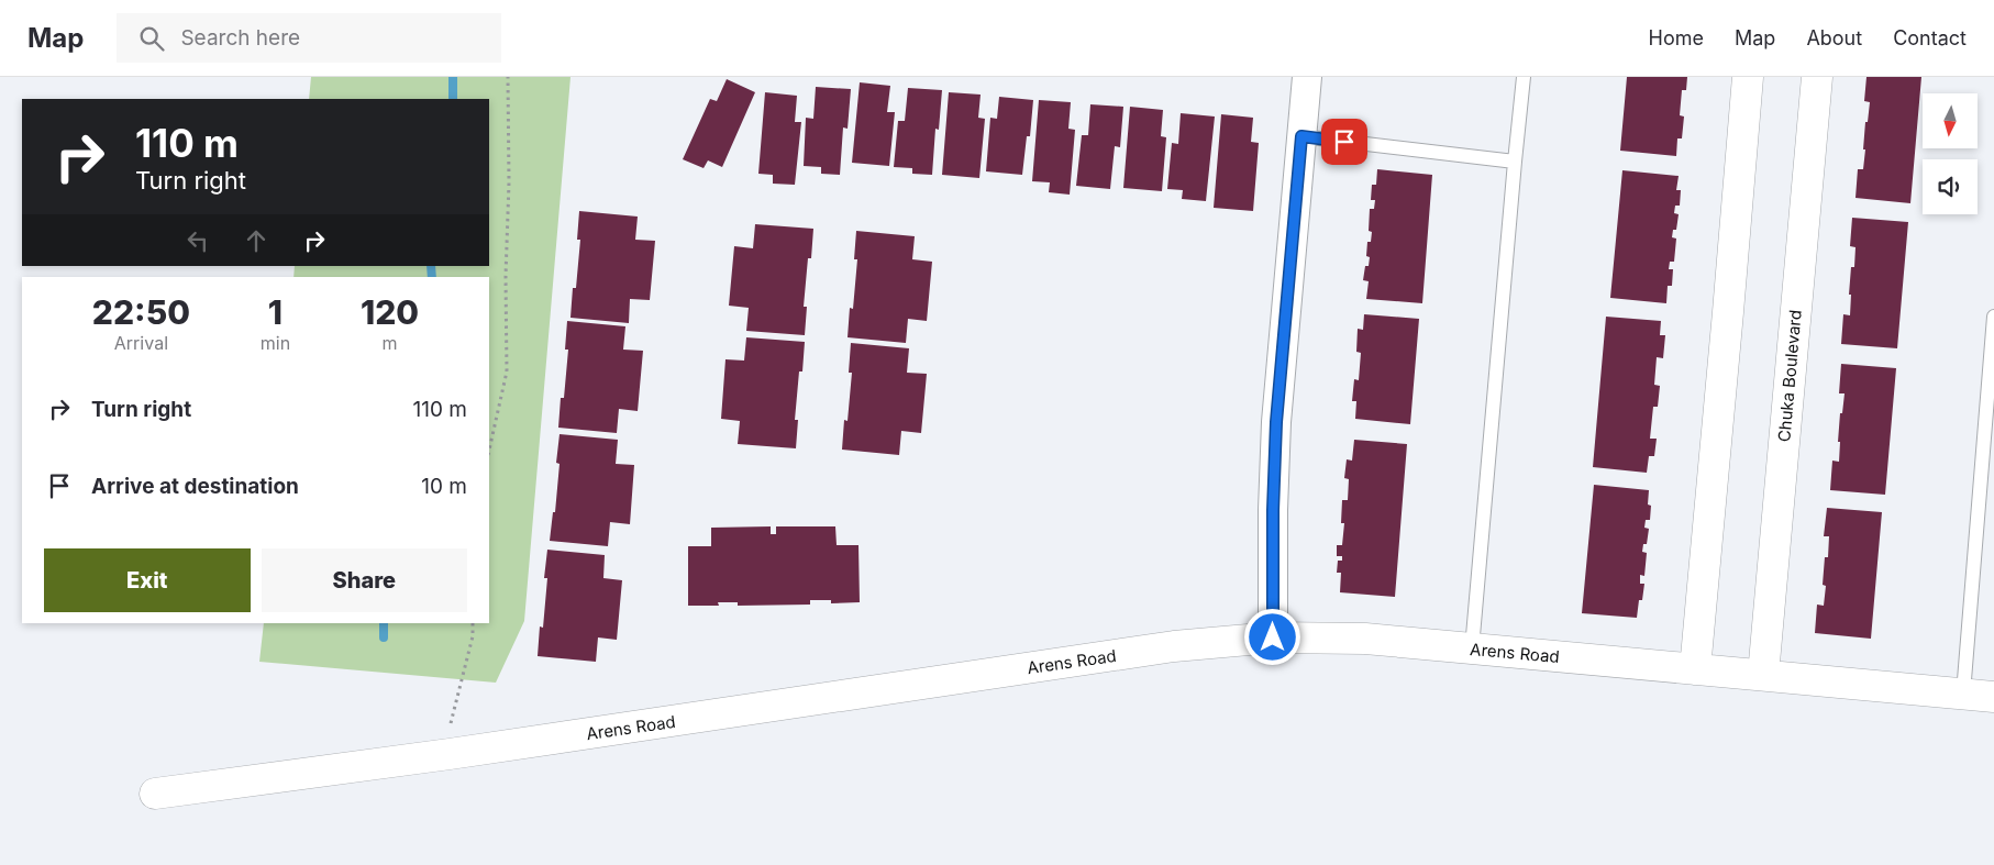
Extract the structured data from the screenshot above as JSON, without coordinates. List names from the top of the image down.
{
  "streets": {
    "street": ["Chuka Boulevard", "Arens Road"]
  },
  "crossings": [
    ["Chuka Boulevard", "Arens Road"]
  ],
  "north": "bottom",
  "page": {
    "header": "Map",
    "search": "Search here",
    "nav": [
      "Home",
      "Map",
      "About",
      "Contact"
    ],
    "turn": ["110 m", "Turn right"],
    "eta": [
      "22:50",
      "Arrival",
      "1",
      "min",
      "120",
      "m"
    ],
    "list": [
      {
        "name": "Turn right",
        "value": "110 m"
      },
      {
        "name": "Arrive at destination",
        "value": "10 m"
      }
    ],
    "buttons": ["Exit", "Share"]
  }
}
